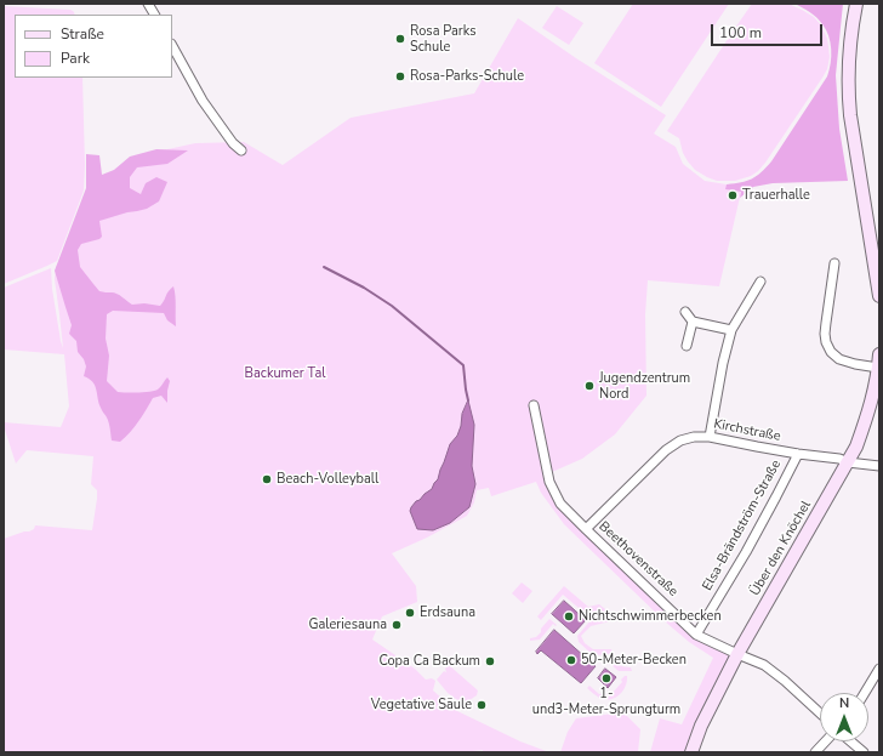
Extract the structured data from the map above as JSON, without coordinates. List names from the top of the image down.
{
  "streets": {
    "main road": ["Über den Knöchel"],
    "street": ["Kirchstraße", "Elsa-Brändström-Straße", "Beethovenstraße"]
  },
  "crossings": [
    ["Kirchstraße", "Elsa-Brändström-Straße"],
    ["Kirchstraße", "Über den Knöchel"],
    ["Kirchstraße", "Beethovenstraße"],
    ["Elsa-Brändström-Straße", "Beethovenstraße"],
    ["Über den Knöchel", "Beethovenstraße"]
  ],
  "parks": ["Backumer Tal"],
  "places": [
    "Rosa Parks Schule",
    "Rosa-Parks-Schule",
    "Trauerhalle",
    "Jugendzentrum Nord",
    "Beach-Volleyball",
    "Erdsauna",
    "Nichtschwimmerbecken",
    "Galeriesauna",
    "50-Meter-Becken",
    "Copa Ca Backum",
    "1- und3-Meter-Sprungturm",
    "Vegetative Säule"
  ],
  "legend": ["Straße", "Park"],
  "scale_bar": "100 m",
  "north": "top"
}
